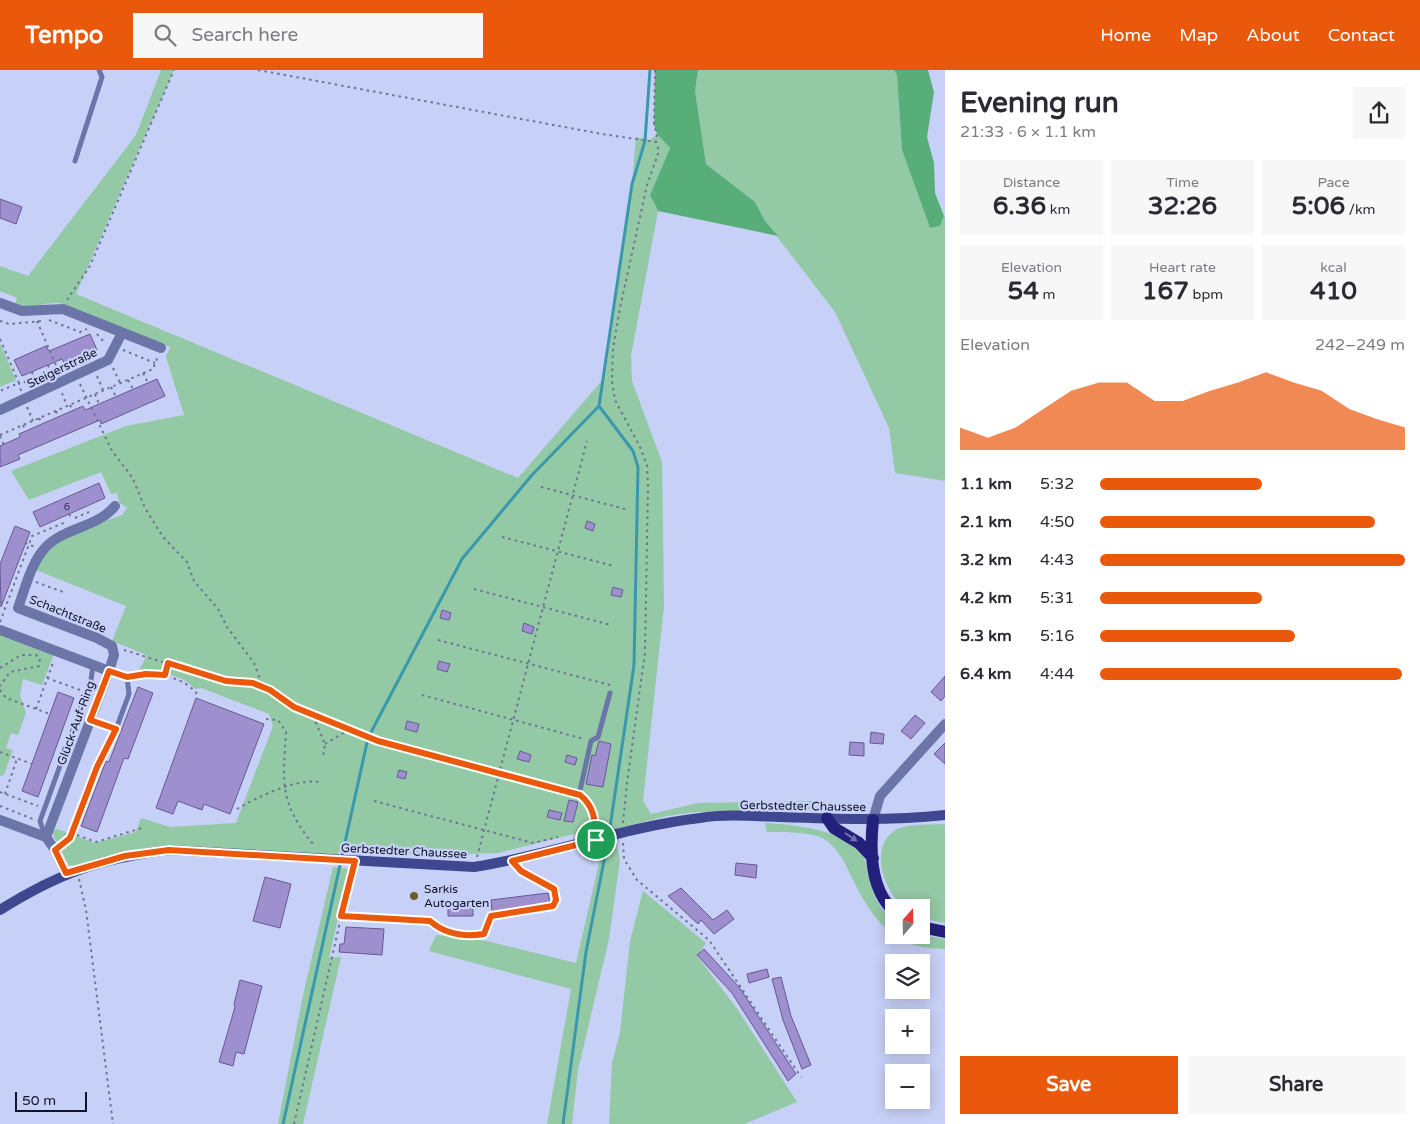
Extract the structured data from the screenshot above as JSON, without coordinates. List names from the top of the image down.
{
  "streets": {
    "main road": ["Gerbstedter Chaussee"],
    "street": ["Steigerstraße", "Schachtstraße", "Glück-Auf-Ring"]
  },
  "crossings": [
    ["Schachtstraße", "Glück-Auf-Ring"]
  ],
  "places": ["Sarkis Autogarten"],
  "house_numbers": ["6"],
  "scale_bar": "50 m",
  "north": "top",
  "page": {
    "header": "Tempo",
    "search": "Search here",
    "nav": [
      "Home",
      "Map",
      "About",
      "Contact"
    ],
    "heading": ["Evening run", "21:33 · 6 × 1.1 km"],
    "stats": [
      ["Distance", "6.36 km"],
      ["Time", "32:26"],
      ["Pace", "5:06 /km"],
      ["Elevation", "54 m"],
      ["Heart rate", "167 bpm"],
      ["kcal", "410"]
    ],
    "chart": ["Elevation", "242–249 m"],
    "list": [
      {
        "name": "1.1 km",
        "note": "5:32"
      },
      {
        "name": "2.1 km",
        "note": "4:50"
      },
      {
        "name": "3.2 km",
        "note": "4:43"
      },
      {
        "name": "4.2 km",
        "note": "5:31"
      },
      {
        "name": "5.3 km",
        "note": "5:16"
      },
      {
        "name": "6.4 km",
        "note": "4:44"
      }
    ],
    "map_buttons": ["+", "−"],
    "buttons": ["Save", "Share"],
    "scale": "50 m"
  }
}
